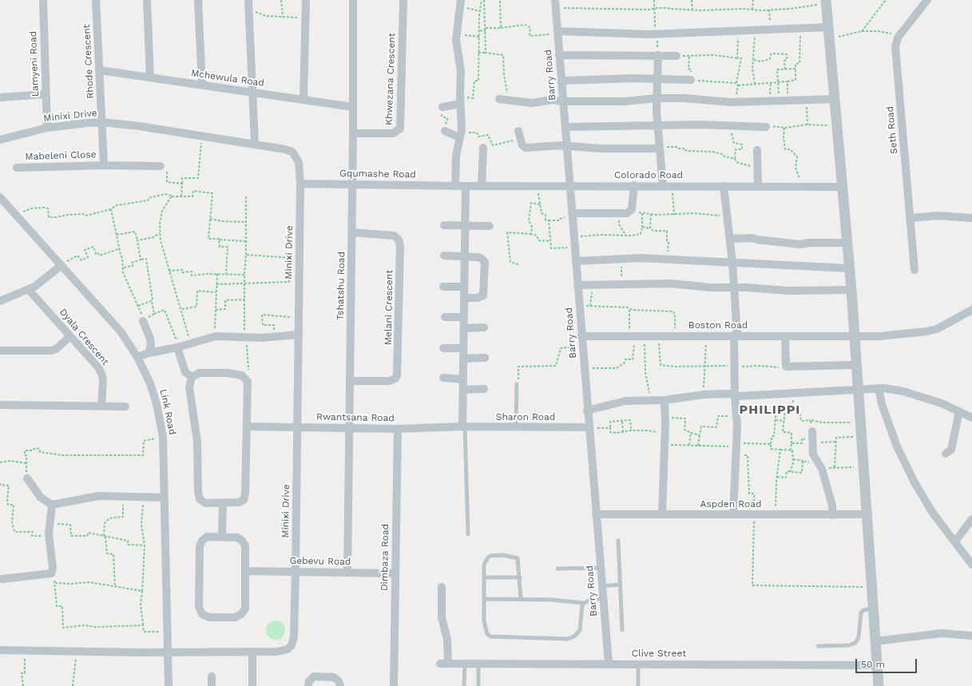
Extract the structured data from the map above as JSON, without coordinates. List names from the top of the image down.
{
  "streets": {
    "street": [
      "Rhode Crescent",
      "Lamyeni Road",
      "Barry Road",
      "Mchewula Road",
      "Khwezana Crescent",
      "Minixi Drive",
      "Seth Road",
      "Mabeleni Close",
      "Gqumashe Road",
      "Colorado Road",
      "Tshatshu Road",
      "Melani Crescent",
      "Boston Road",
      "Dyala Crescent",
      "Link Road",
      "Sharon Road",
      "Rwantsana Road",
      "Aspden Road",
      "Dimbaza Road",
      "Gebevu Road",
      "Clive Street"
    ]
  },
  "crossings": [
    ["Rhode Crescent", "Mchewula Road"],
    ["Rhode Crescent", "Minixi Drive"],
    ["Rhode Crescent", "Mabeleni Close"],
    ["Lamyeni Road", "Minixi Drive"],
    ["Barry Road", "Colorado Road"],
    ["Barry Road", "Boston Road"],
    ["Barry Road", "Sharon Road"],
    ["Barry Road", "Aspden Road"],
    ["Barry Road", "Clive Street"],
    ["Mchewula Road", "Tshatshu Road"],
    ["Khwezana Crescent", "Tshatshu Road"],
    ["Minixi Drive", "Mabeleni Close"],
    ["Minixi Drive", "Gqumashe Road"],
    ["Minixi Drive", "Rwantsana Road"],
    ["Minixi Drive", "Gebevu Road"],
    ["Gqumashe Road", "Colorado Road"],
    ["Gqumashe Road", "Tshatshu Road"],
    ["Tshatshu Road", "Melani Crescent"],
    ["Tshatshu Road", "Rwantsana Road"],
    ["Tshatshu Road", "Gebevu Road"],
    ["Sharon Road", "Rwantsana Road"],
    ["Rwantsana Road", "Dimbaza Road"],
    ["Dimbaza Road", "Gebevu Road"]
  ],
  "districts": ["PHILIPPI"],
  "scale_bar": "50 m"
}
